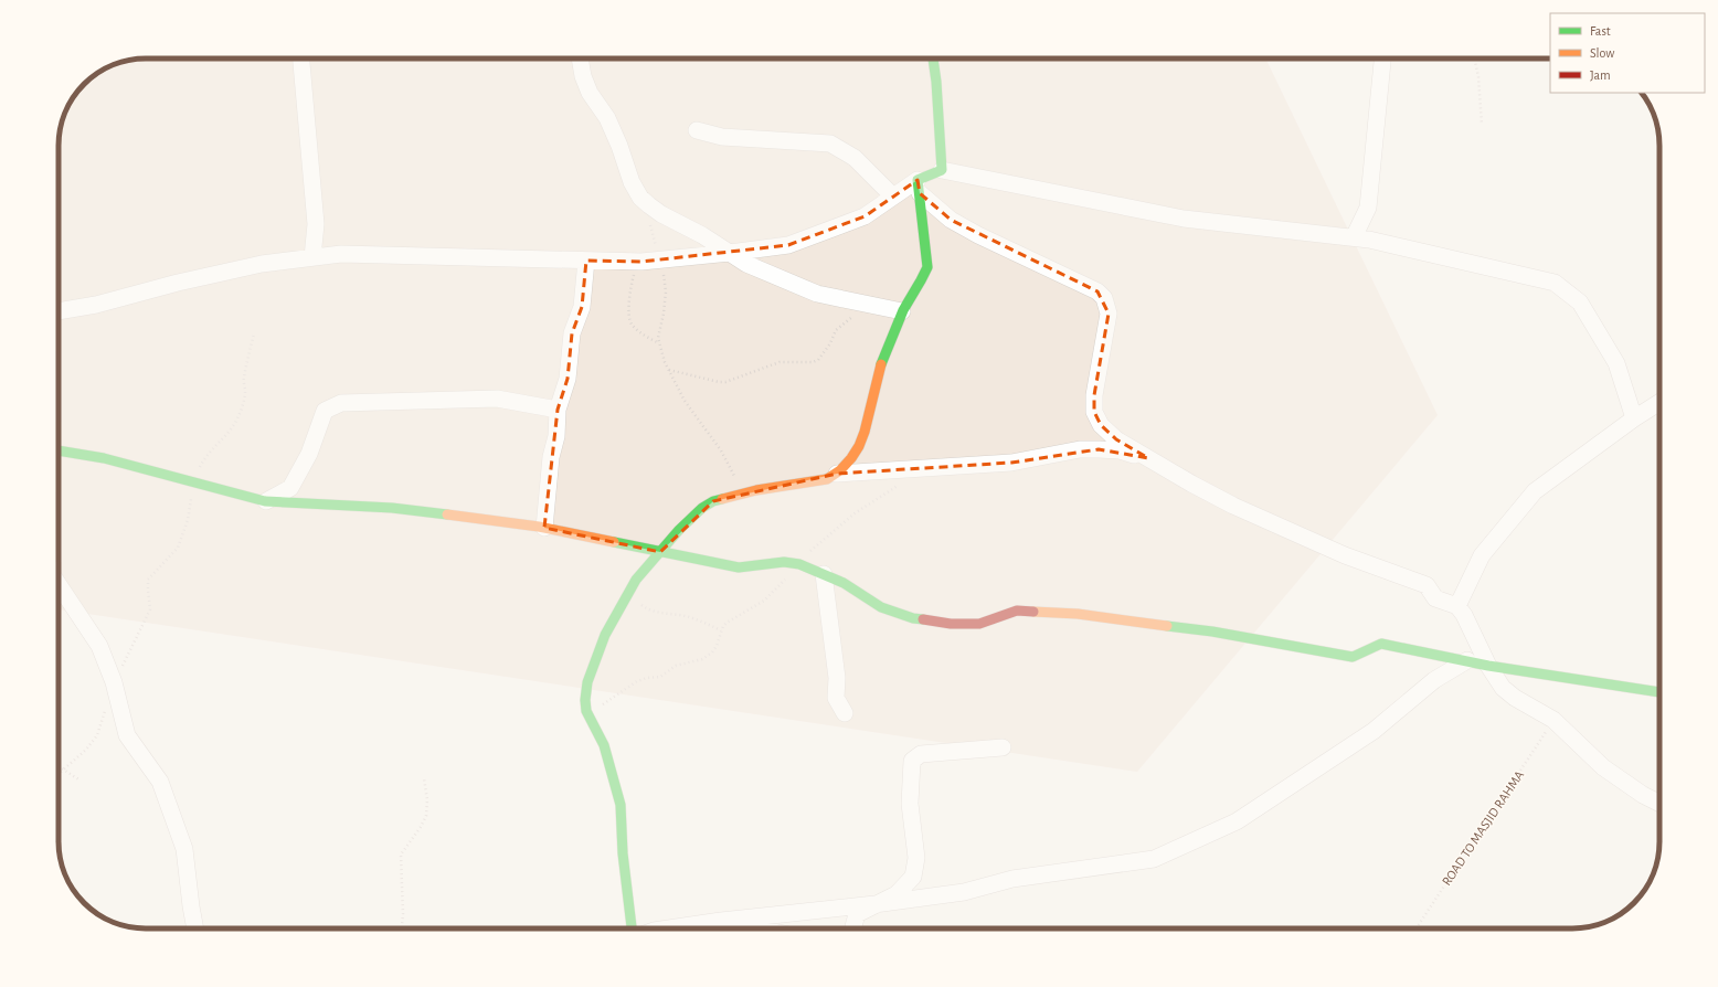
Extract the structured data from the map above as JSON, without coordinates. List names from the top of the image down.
{
  "streets": {
    "path": ["ROAD TO MASJID RAHMA"]
  },
  "legend": ["Fast", "Slow", "Jam"]
}
